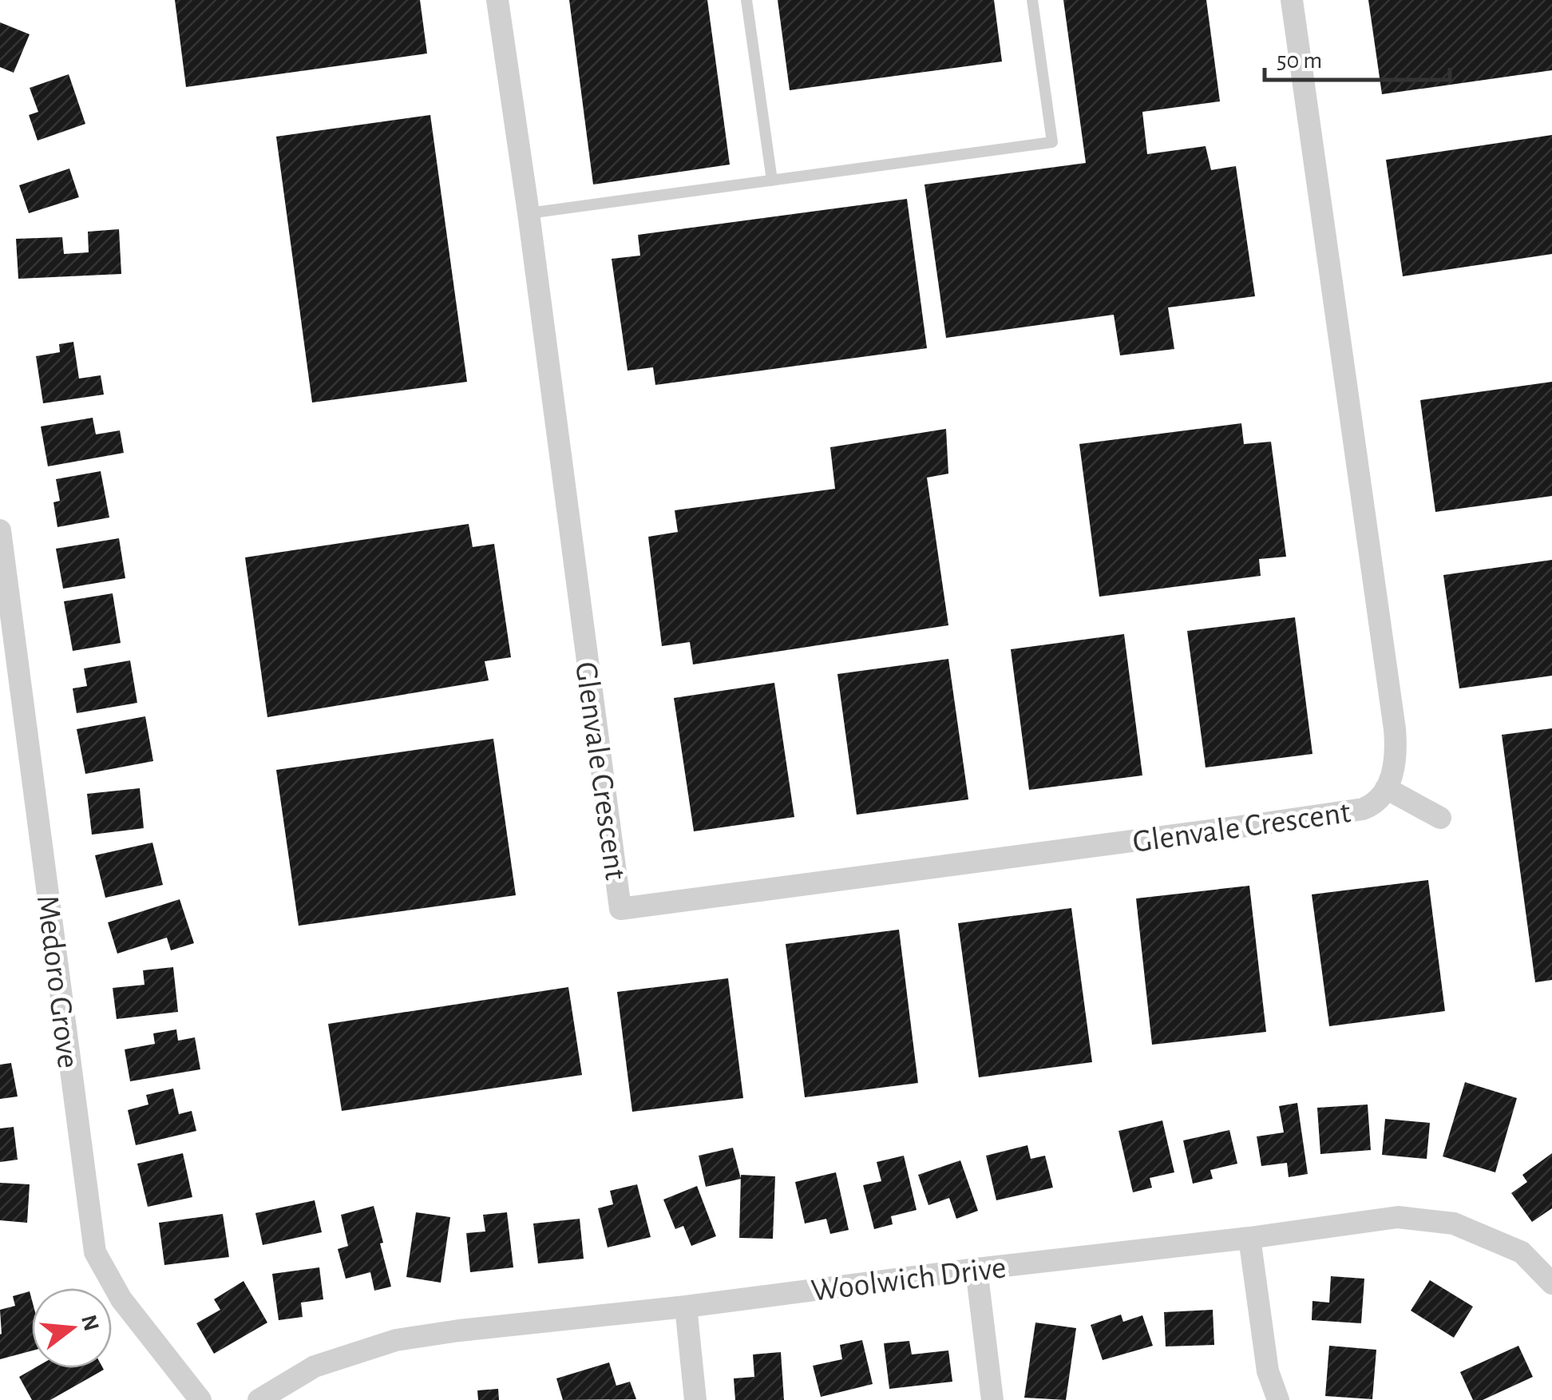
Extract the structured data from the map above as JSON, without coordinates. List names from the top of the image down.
{
  "streets": {
    "street": ["Glenvale Crescent", "Medoro Grove", "Woolwich Drive"]
  },
  "scale_bar": "50 m",
  "north": "right"
}
